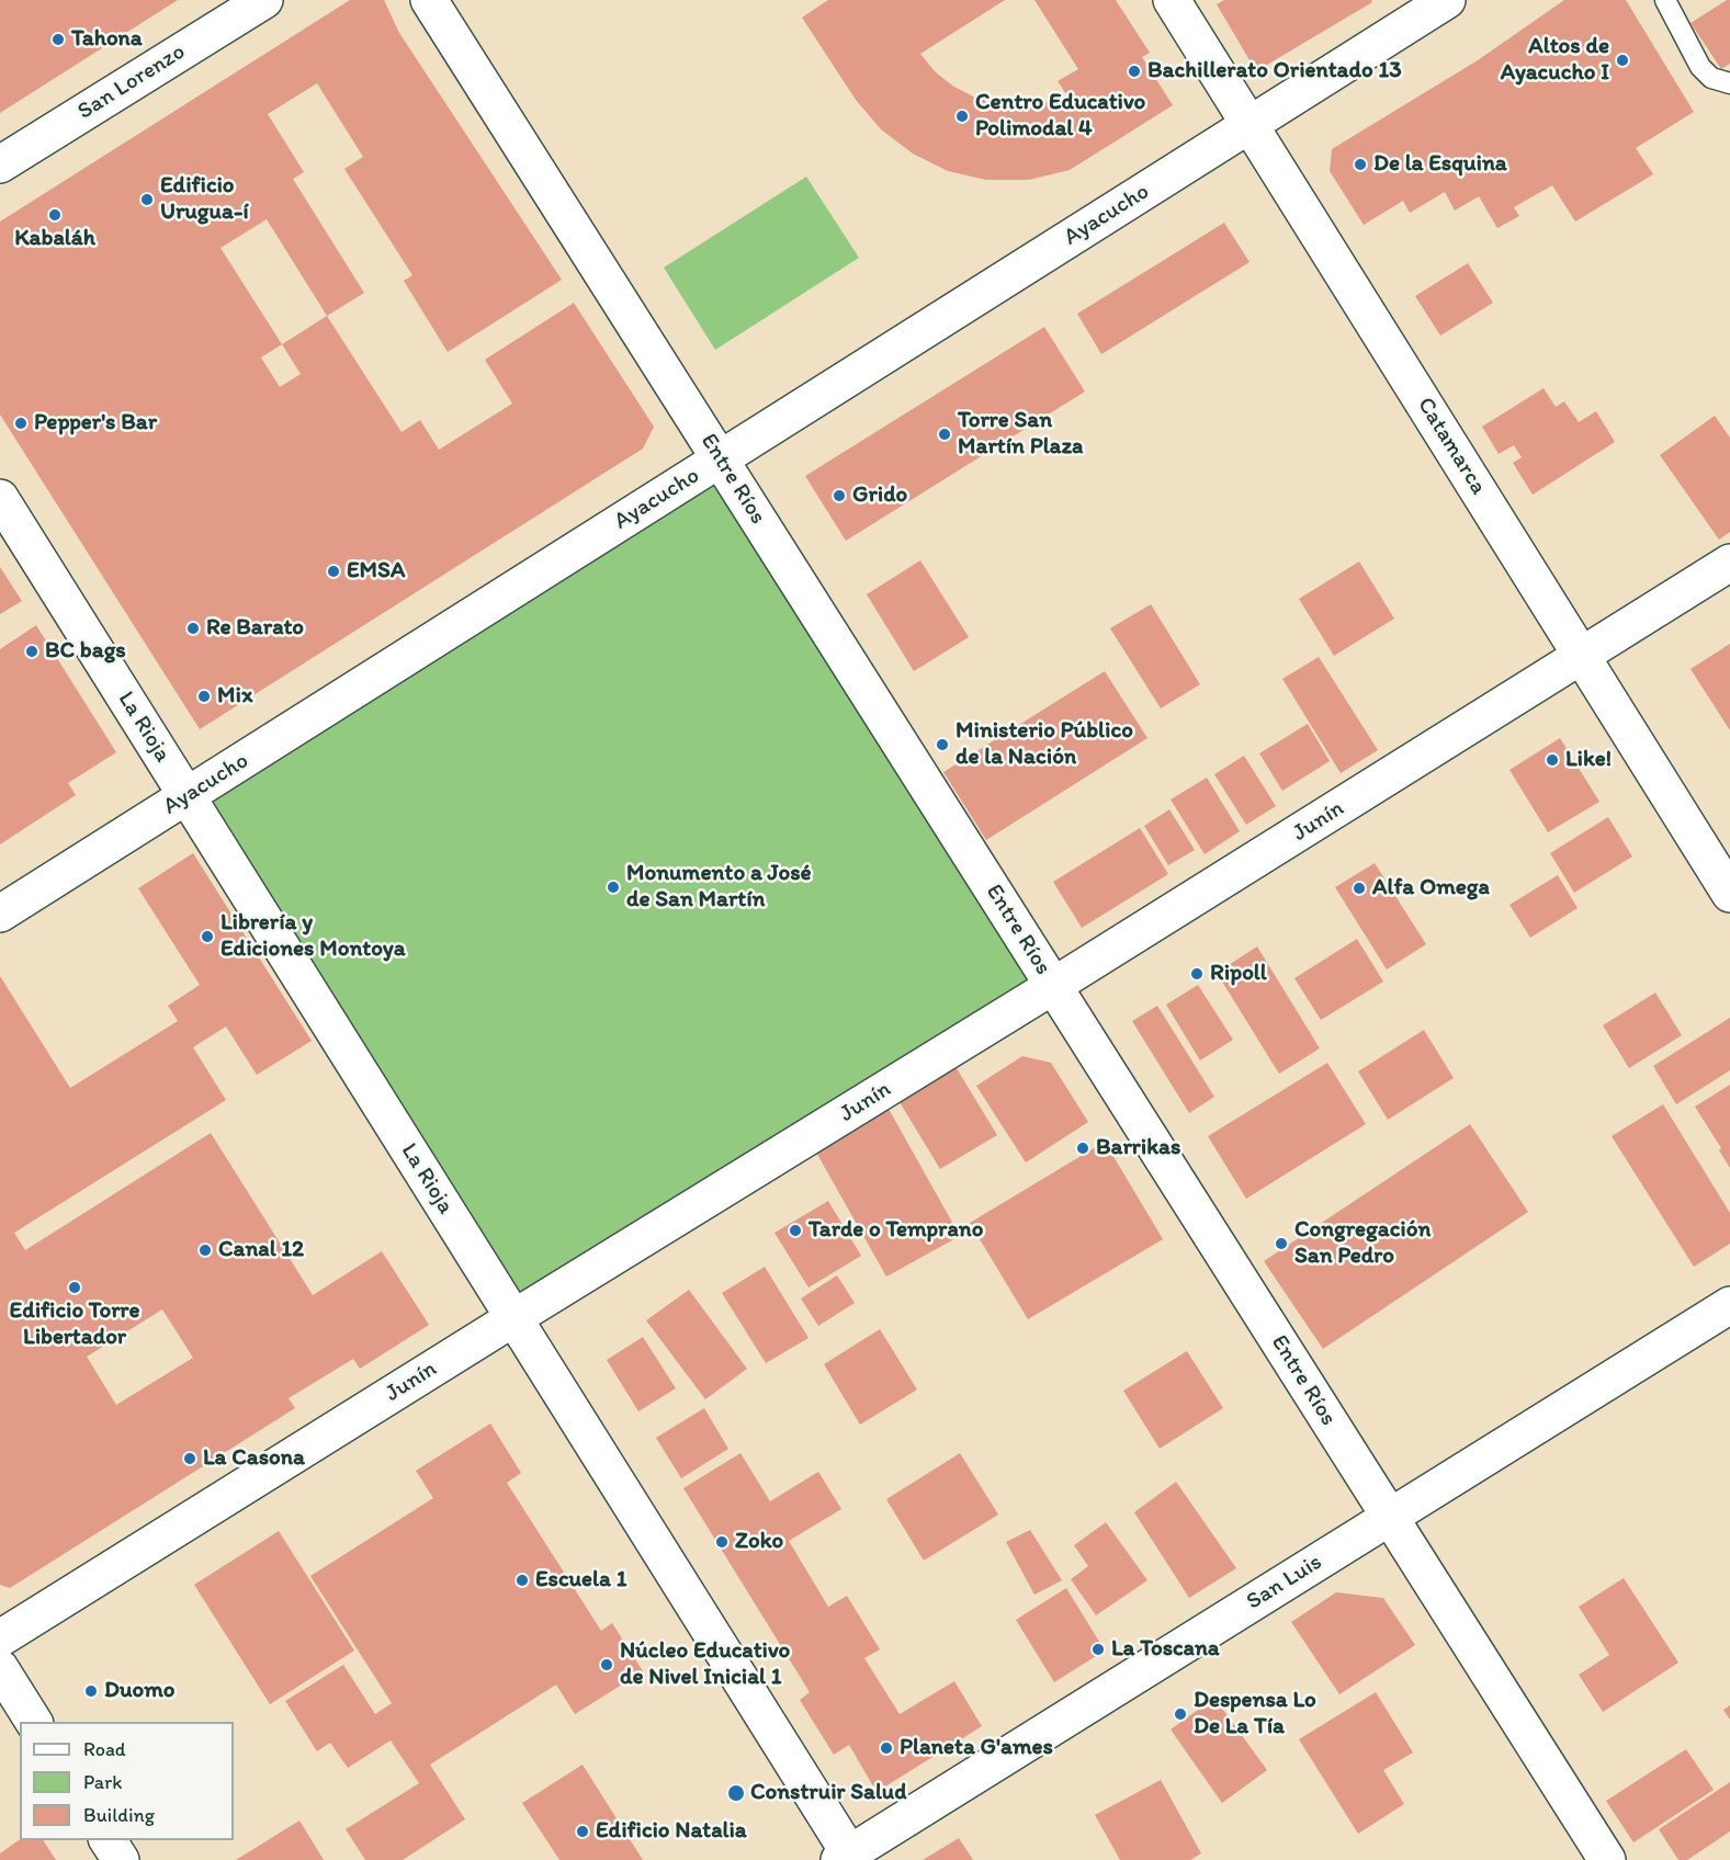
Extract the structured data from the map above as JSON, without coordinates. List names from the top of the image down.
{
  "streets": {
    "street": [
      "San Lorenzo",
      "Ayacucho",
      "Catamarca",
      "Entre Ríos",
      "La Rioja",
      "Junín",
      "San Luis"
    ]
  },
  "crossings": [
    ["Ayacucho", "Catamarca"],
    ["Ayacucho", "Entre Ríos"],
    ["Ayacucho", "La Rioja"],
    ["Catamarca", "Junín"],
    ["Entre Ríos", "Junín"],
    ["Entre Ríos", "San Luis"],
    ["La Rioja", "Junín"],
    ["La Rioja", "San Luis"]
  ],
  "places": [
    "Tahona",
    "Altos de Ayacucho I",
    "Bachillerato Orientado 13",
    "Centro Educativo Polimodal 4",
    "De la Esquina",
    "Edificio Urugua-í",
    "Kabaláh",
    "Pepper's Bar",
    "Torre San Martín Plaza",
    "Grido",
    "EMSA",
    "Re Barato",
    "BC bags",
    "Mix",
    "Ministerio Público de la Nación",
    "Like!",
    "Monumento a José de San Martín",
    "Alfa Omega",
    "Librería y Ediciones Montoya",
    "Ripoll",
    "Barrikas",
    "Tarde o Temprano",
    "Congregación San Pedro",
    "Canal 12",
    "Edificio Torre Libertador",
    "La Casona",
    "Zoko",
    "Escuela 1",
    "La Toscana",
    "Núcleo Educativo de Nivel Inicial 1",
    "Duomo",
    "Despensa Lo De La Tía",
    "Planeta G'ames",
    "Construir Salud",
    "Edificio Natalia"
  ],
  "legend": ["Road", "Park", "Building"]
}
